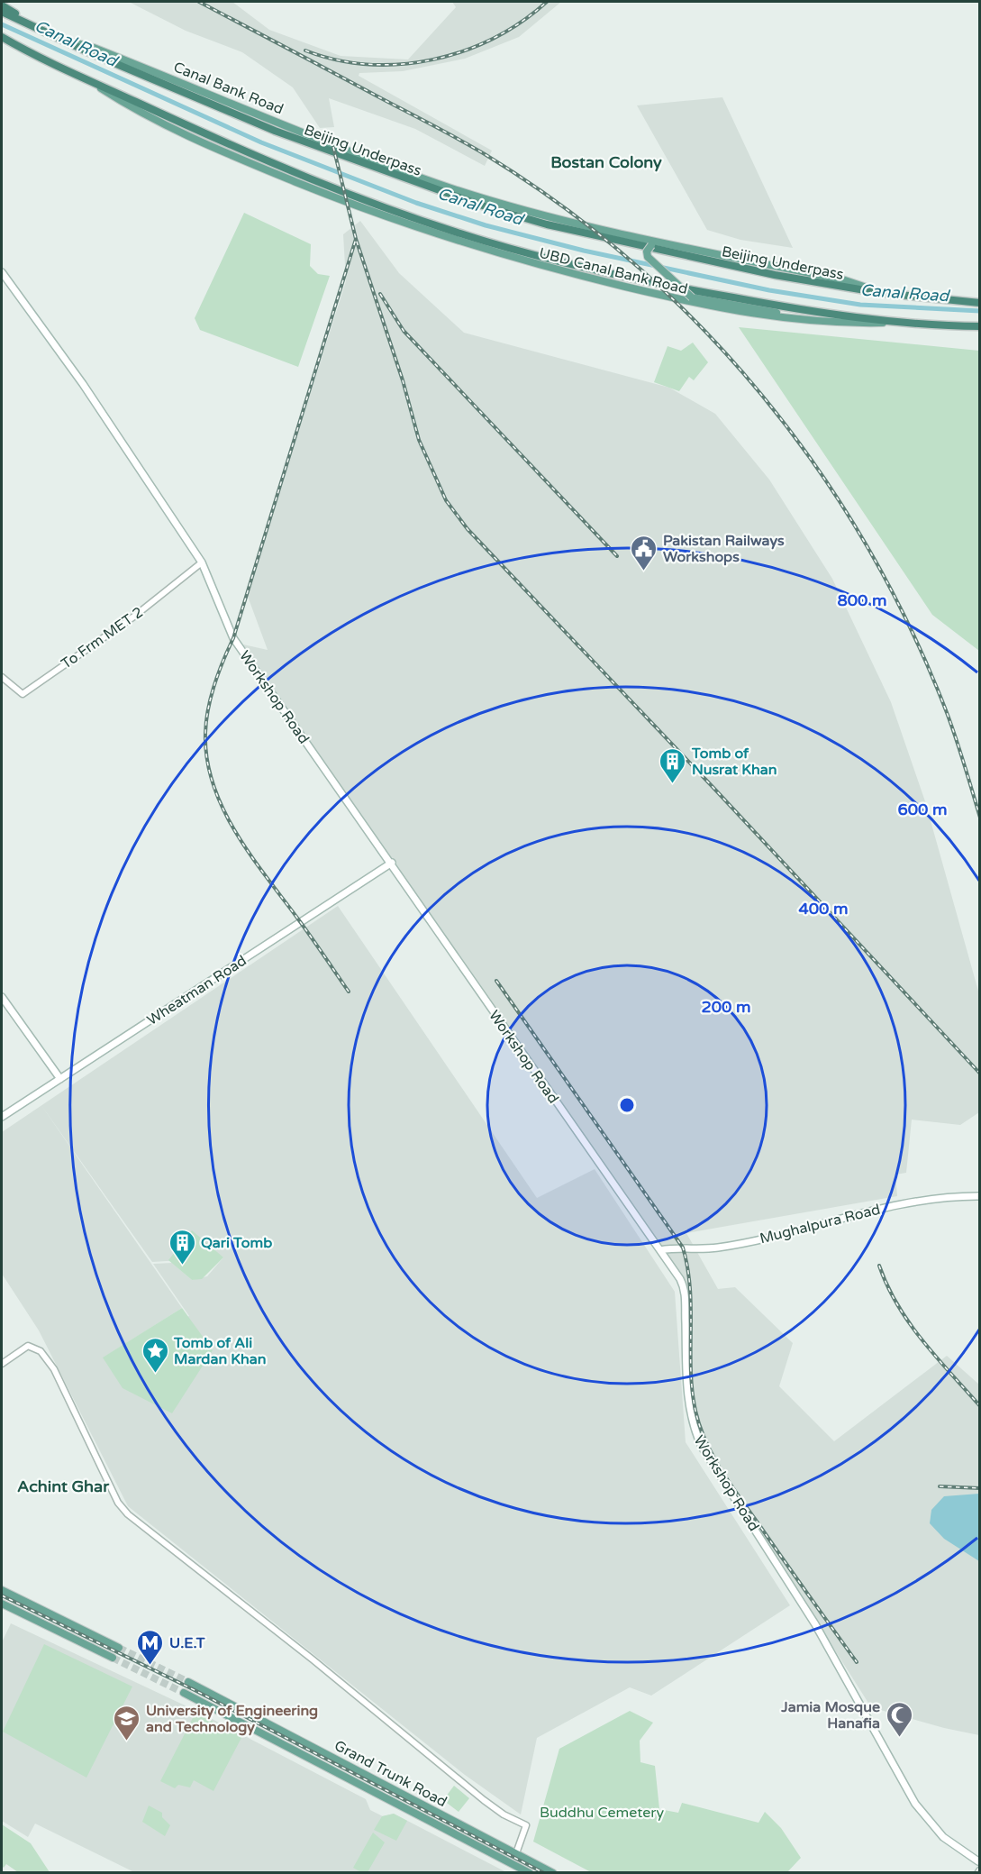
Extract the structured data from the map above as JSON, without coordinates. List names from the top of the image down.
{
  "streets": {
    "highway": ["Canal Bank Road", "Beijing Underpass"],
    "main road": [
      "UBD Canal Bank Road",
      "Workshop Road",
      "Wheatman Road",
      "Mughalpura Road",
      "Grand Trunk Road"
    ],
    "street": ["To Frm MET 2"]
  },
  "crossings": [
    ["Canal Bank Road", "Beijing Underpass"],
    ["To Frm MET 2", "Workshop Road"],
    ["Workshop Road", "Wheatman Road"],
    ["Workshop Road", "Mughalpura Road"]
  ],
  "districts": ["Bostan Colony", "Achint Ghar"],
  "water": ["Canal Road"],
  "parks": ["Buddhu Cemetery"],
  "places": {
    "public building": ["Pakistan Railways Workshops"],
    "building": ["Tomb of Nusrat Khan", "Qari Tomb"],
    "place": ["Tomb of Ali Mardan Khan"],
    "metro station": ["U.E.T"],
    "mosque": ["Jamia Mosque Hanafia"],
    "school or university": ["University of Engineering and Technology"]
  },
  "rings": [
    "800 m",
    "600 m",
    "400 m",
    "200 m"
  ]
}
